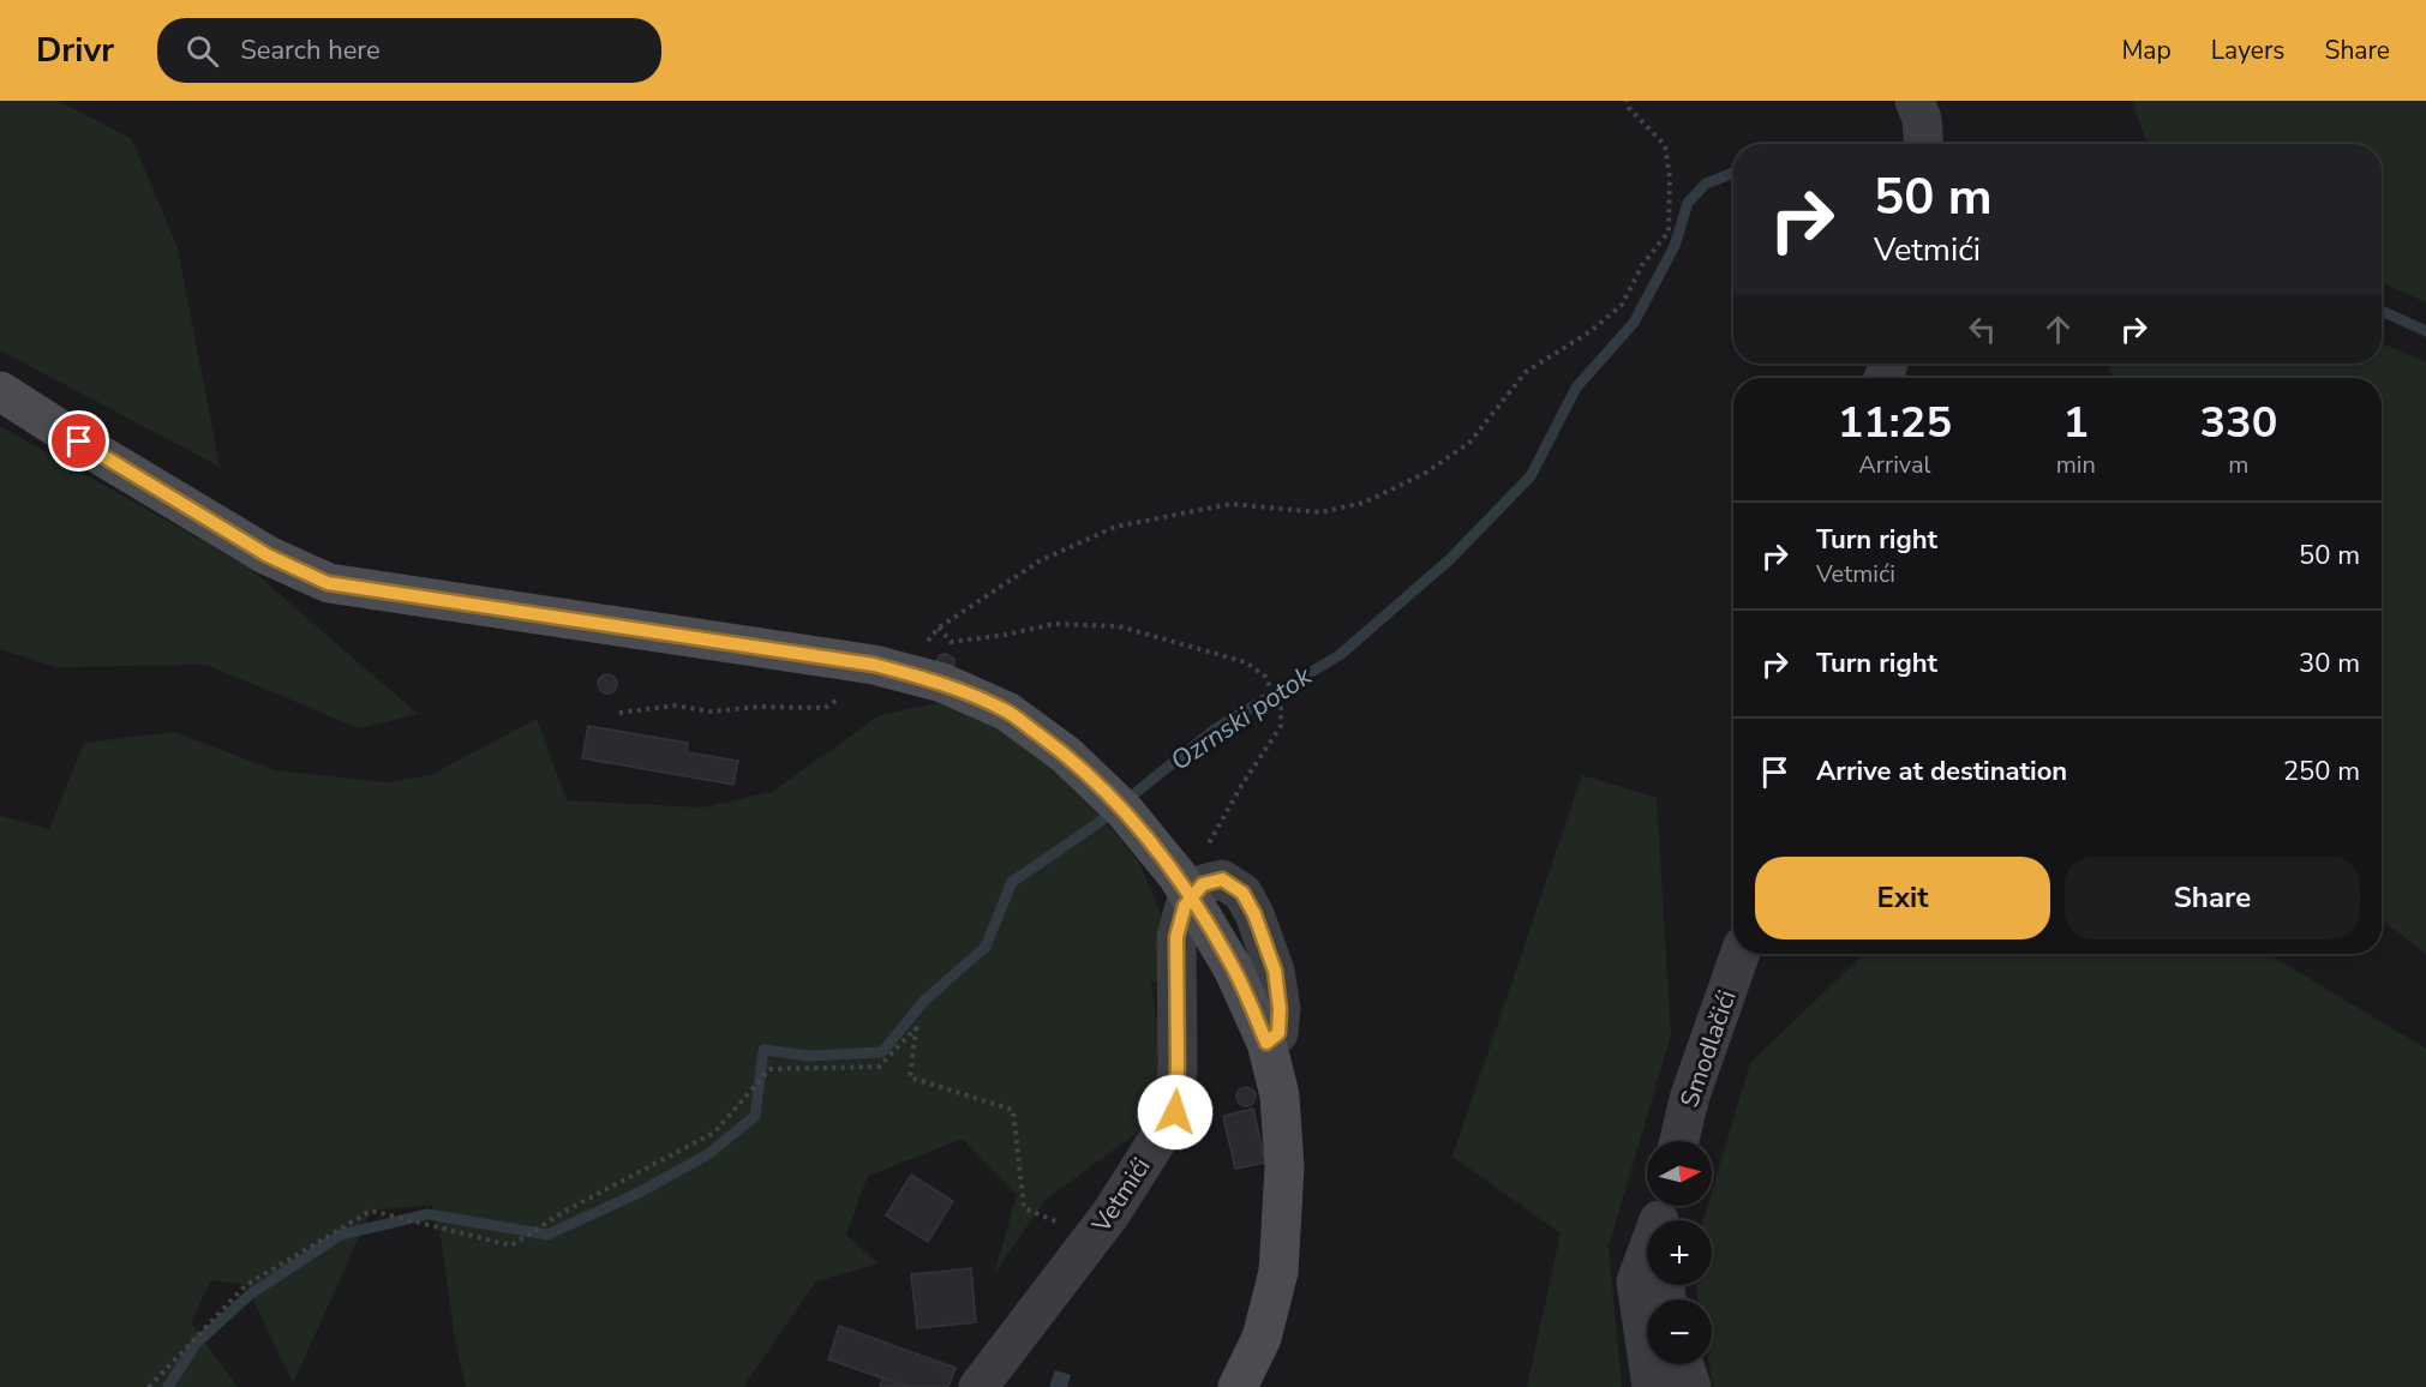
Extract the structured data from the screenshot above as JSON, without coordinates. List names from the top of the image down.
{
  "streets": {
    "street": ["Smodlačići", "Vetmići"]
  },
  "water": ["Ozrnski potok"],
  "north": "right",
  "page": {
    "header": "Drivr",
    "search": "Search here",
    "nav": ["Map", "Layers", "Share"],
    "turn": ["50 m", "Vetmići"],
    "eta": [
      "11:25",
      "Arrival",
      "1",
      "min",
      "330",
      "m"
    ],
    "list": [
      {
        "name": "Turn right",
        "note": "Vetmići",
        "value": "50 m"
      },
      {
        "name": "Turn right",
        "value": "30 m"
      },
      {
        "name": "Arrive at destination",
        "value": "250 m"
      }
    ],
    "buttons": ["Exit", "Share"],
    "map_buttons": ["+", "−"]
  }
}
